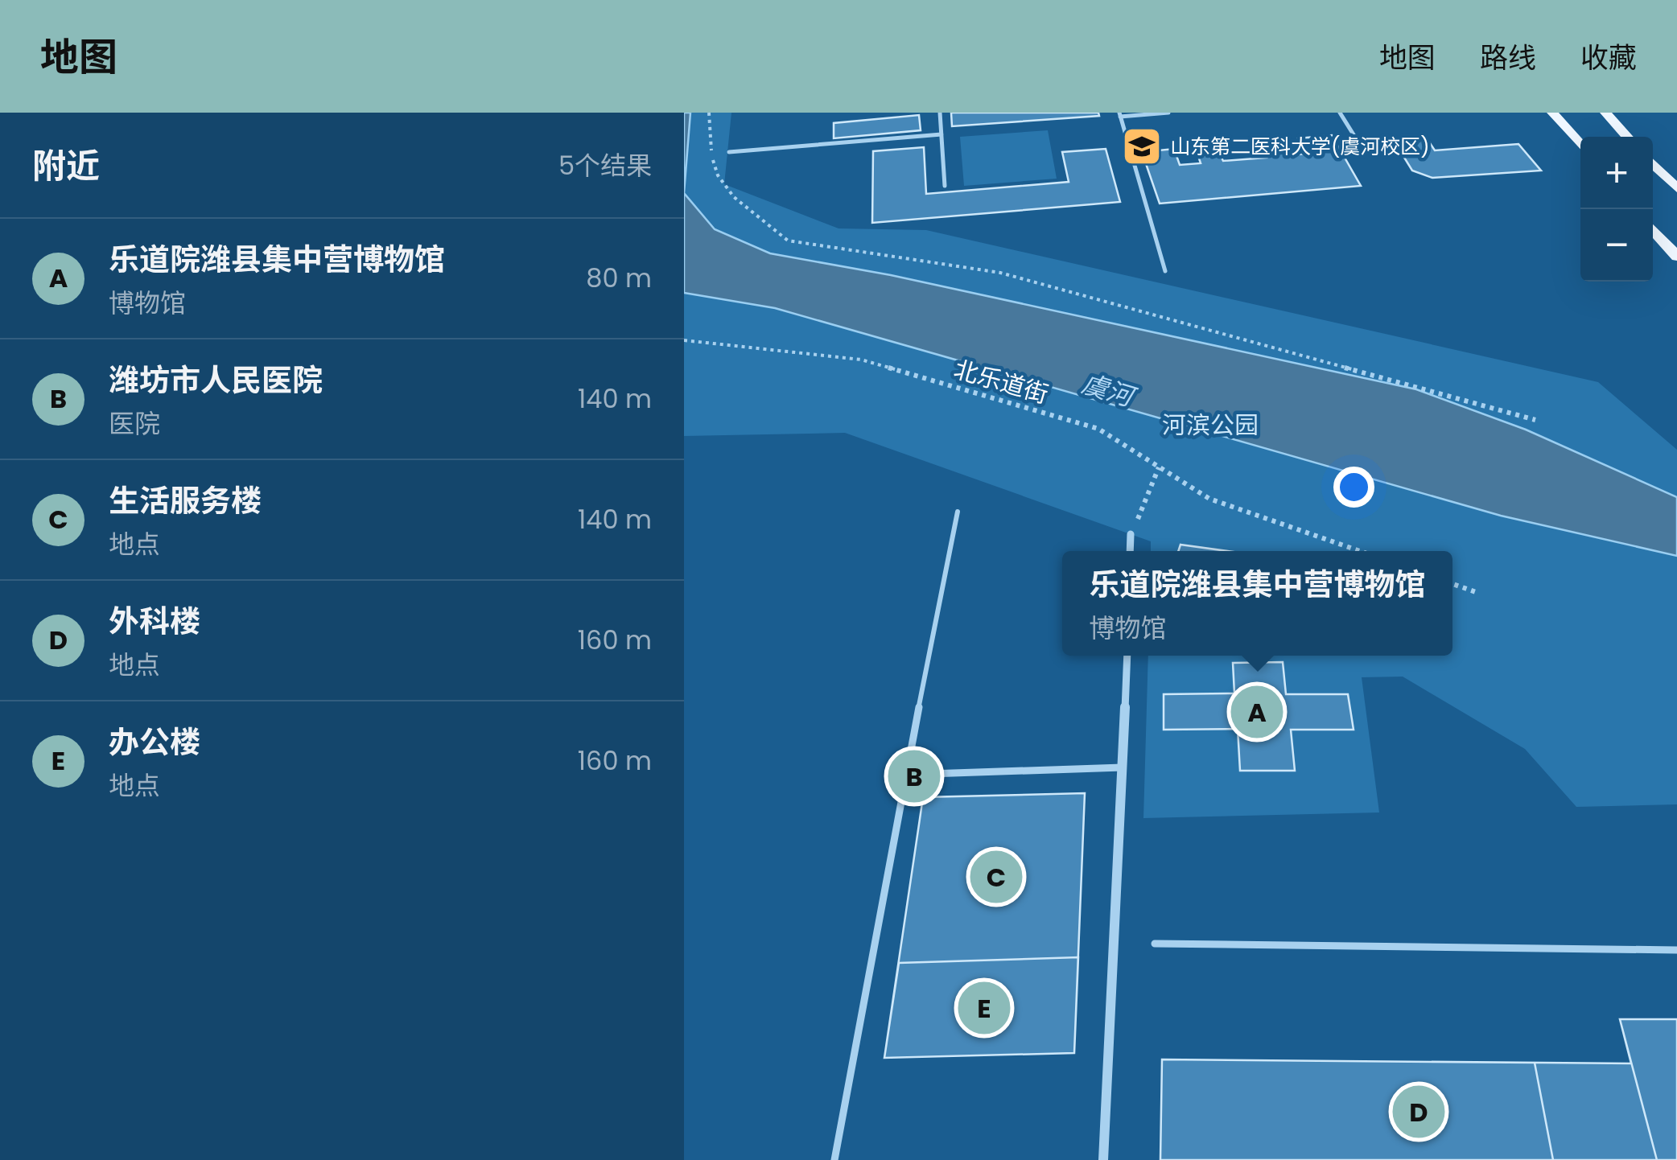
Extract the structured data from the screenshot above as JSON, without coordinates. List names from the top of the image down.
{
  "streets": {
    "path": ["北乐道街"]
  },
  "water": ["虞河"],
  "parks": ["河滨公园"],
  "places": {
    "school or university": ["山东第二医科大学(虞河校区)"]
  },
  "page": {
    "header": "地图",
    "nav": ["地图", "路线", "收藏"],
    "heading": ["附近", "5个结果"],
    "map_buttons": ["+", "−"],
    "list": [
      {
        "mark": "A",
        "name": "乐道院潍县集中营博物馆",
        "note": "博物馆",
        "value": "80 m"
      },
      {
        "mark": "B",
        "name": "潍坊市人民医院",
        "note": "医院",
        "value": "140 m"
      },
      {
        "mark": "C",
        "name": "生活服务楼",
        "note": "地点",
        "value": "140 m"
      },
      {
        "mark": "D",
        "name": "外科楼",
        "note": "地点",
        "value": "160 m"
      },
      {
        "mark": "E",
        "name": "办公楼",
        "note": "地点",
        "value": "160 m"
      }
    ],
    "popup": ["乐道院潍县集中营博物馆", "博物馆"],
    "pins": [
      "A",
      "B",
      "C",
      "E",
      "D"
    ]
  }
}
